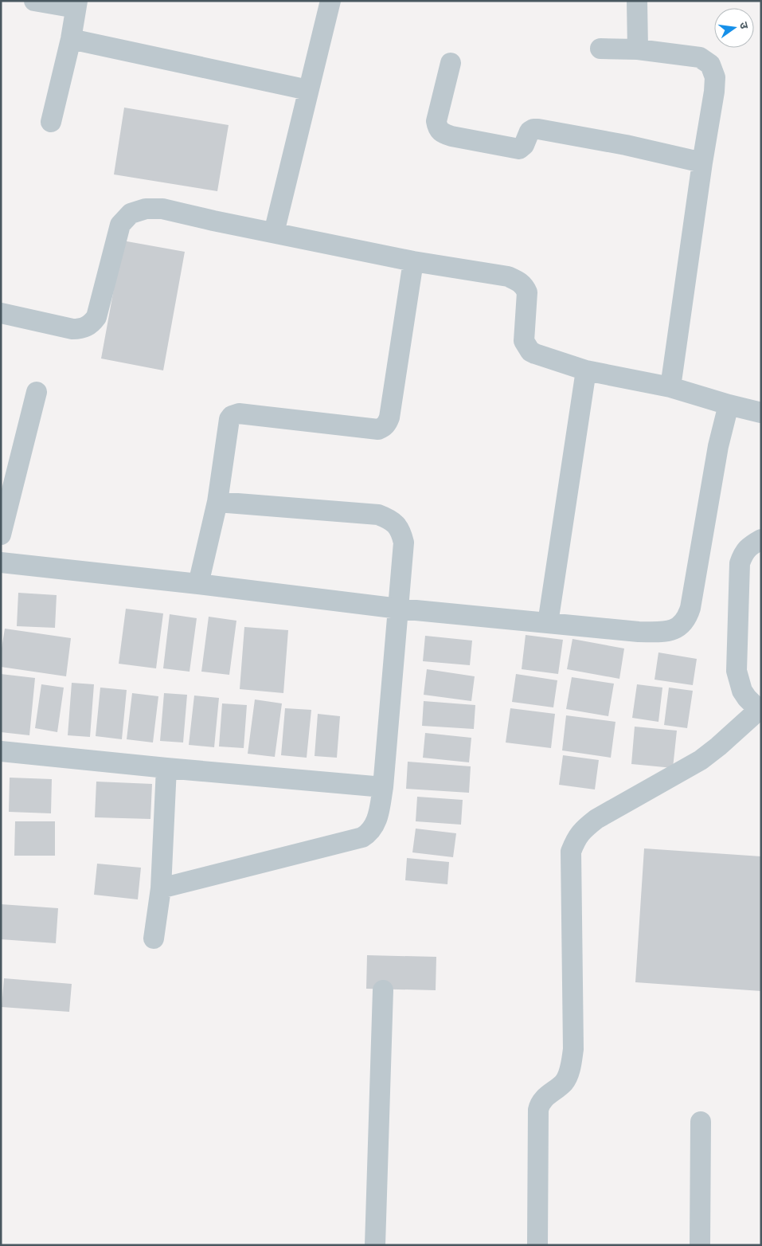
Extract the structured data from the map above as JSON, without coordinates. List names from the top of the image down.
{
  "north": "right"
}
